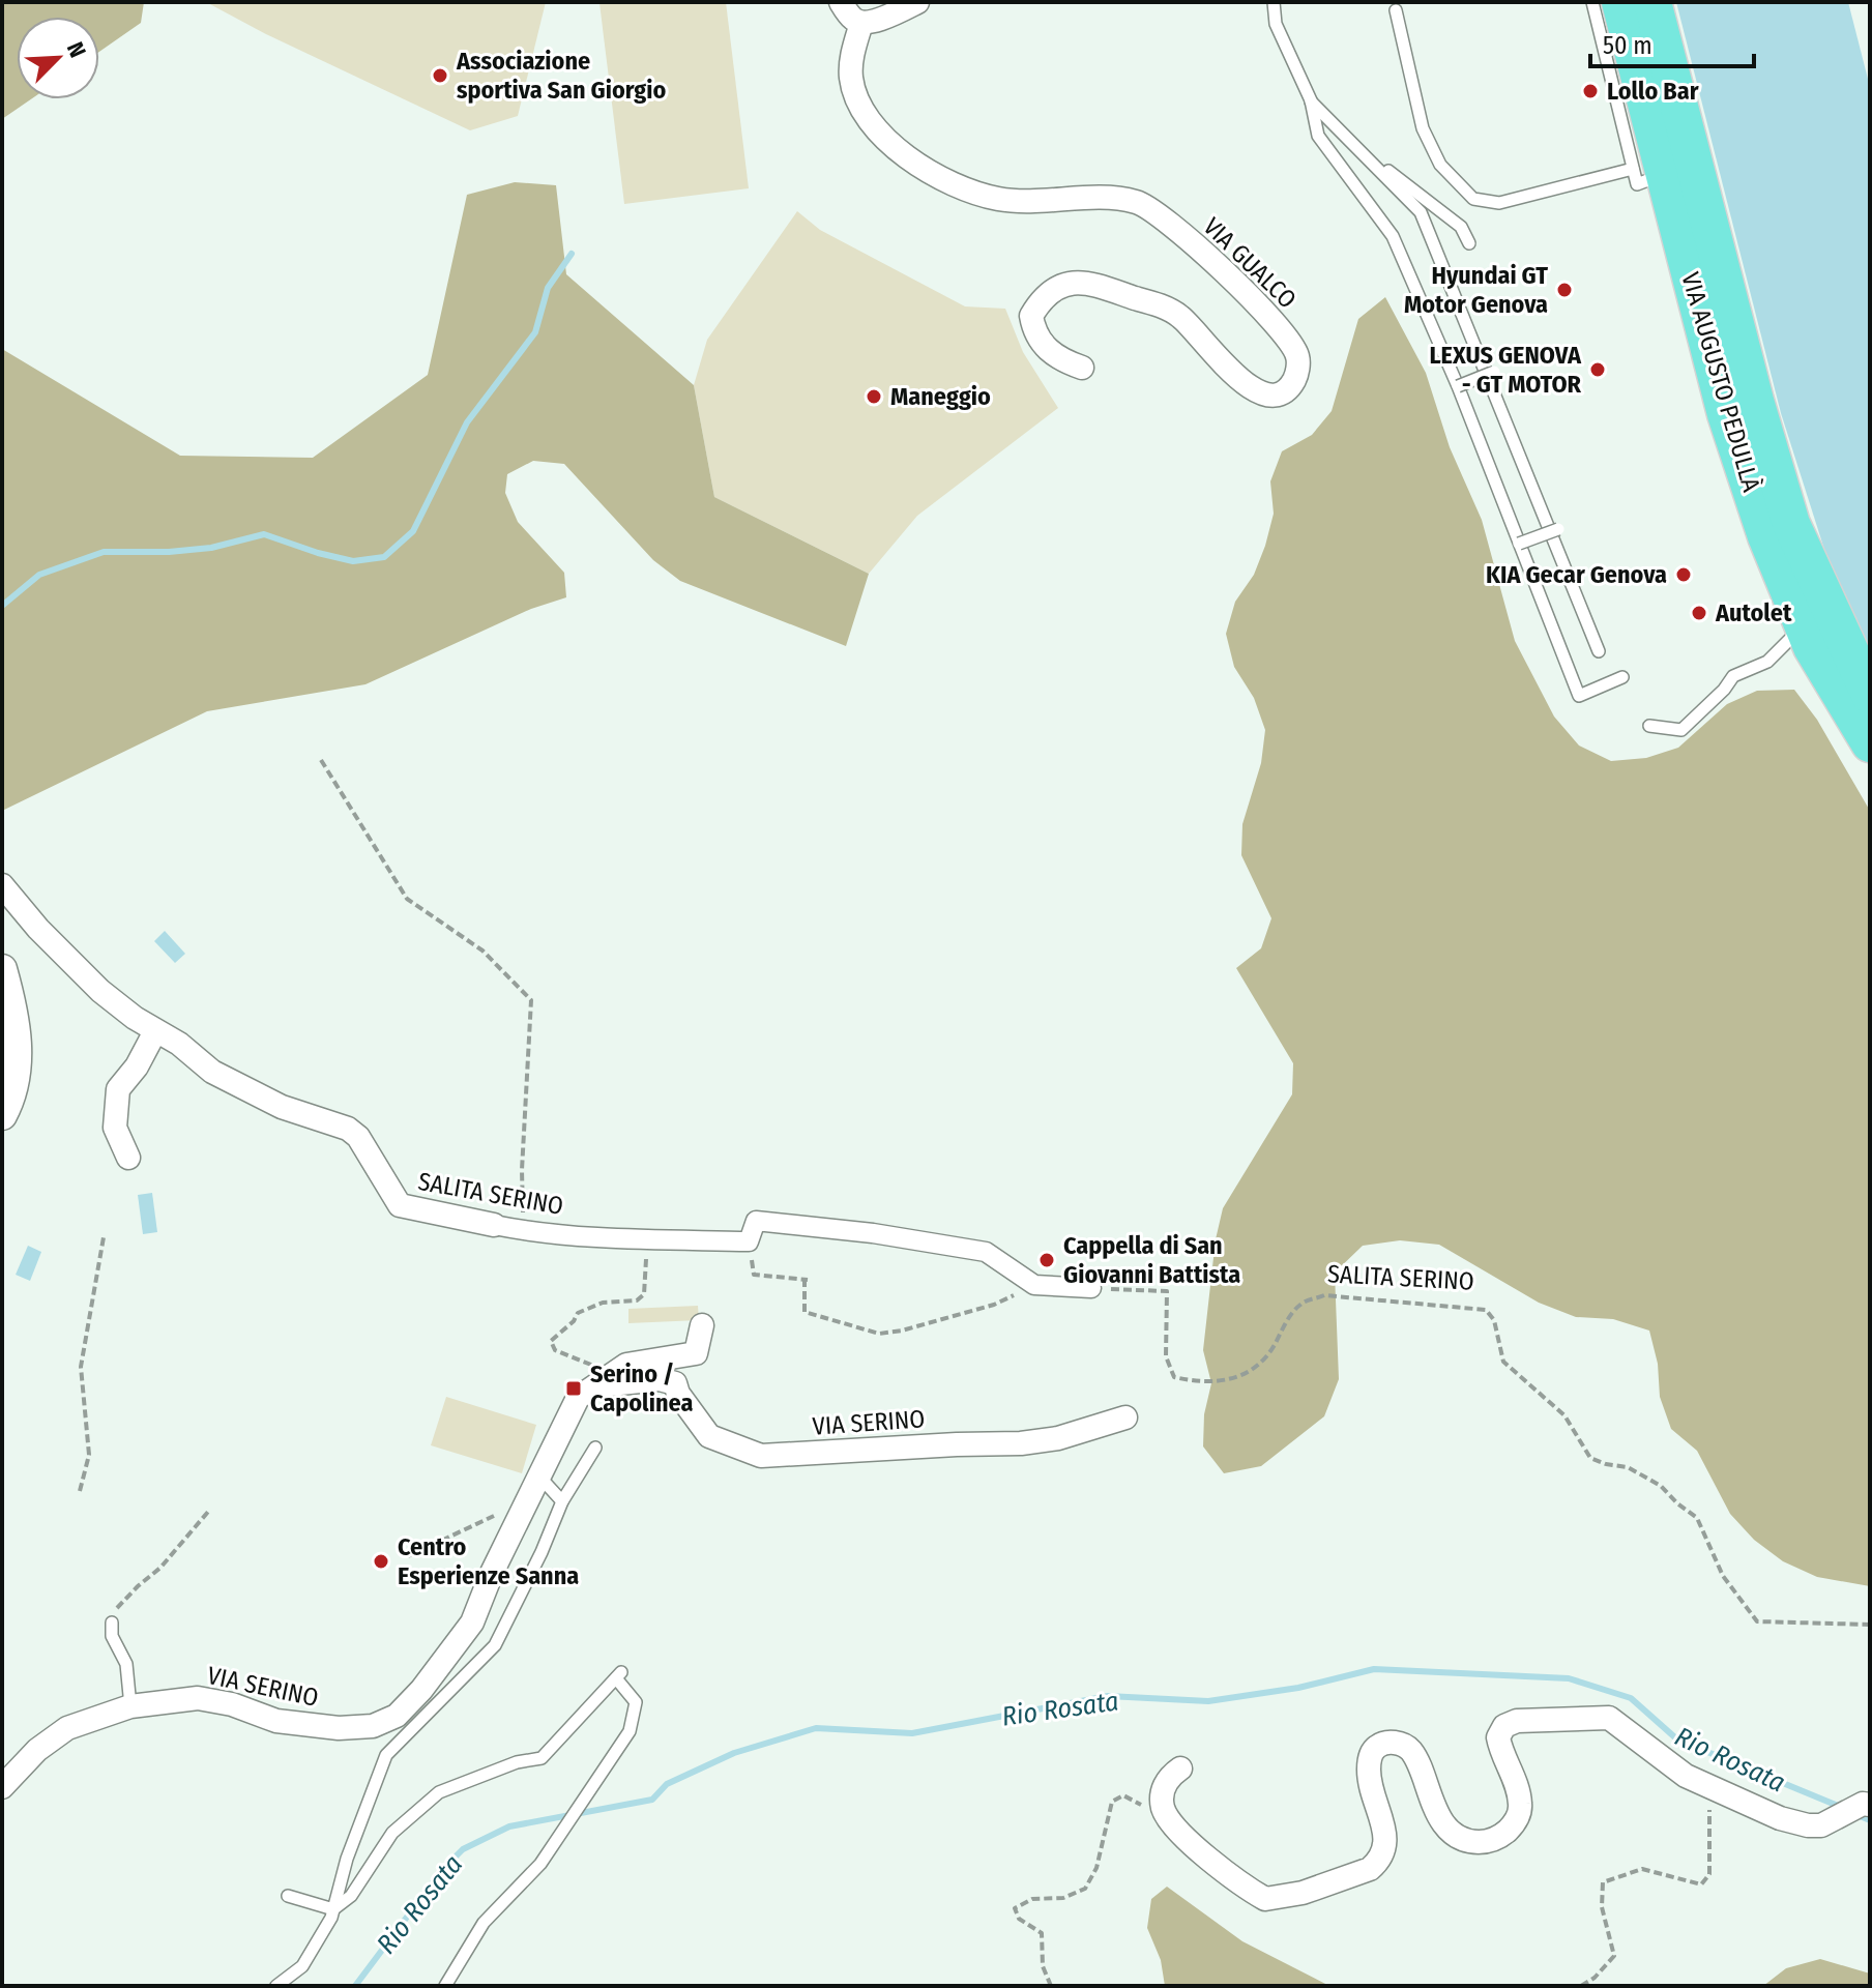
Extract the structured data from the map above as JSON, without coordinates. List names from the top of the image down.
{
  "streets": {
    "main road": ["VIA AUGUSTO PEDULLÀ"],
    "street": ["VIA GUALCO", "SALITA SERINO", "VIA SERINO"]
  },
  "water": ["Rio Rosata"],
  "places": {
    "other": [
      "Associazione sportiva San Giorgio",
      "Lollo Bar",
      "Hyundai GT Motor Genova",
      "LEXUS GENOVA - GT MOTOR",
      "Maneggio",
      "KIA Gecar Genova",
      "Autolet",
      "Cappella di San Giovanni Battista",
      "Centro Esperienze Sanna"
    ],
    "transit": ["Serino / Capolinea"]
  },
  "scale_bar": "50 m",
  "north": "top right"
}
